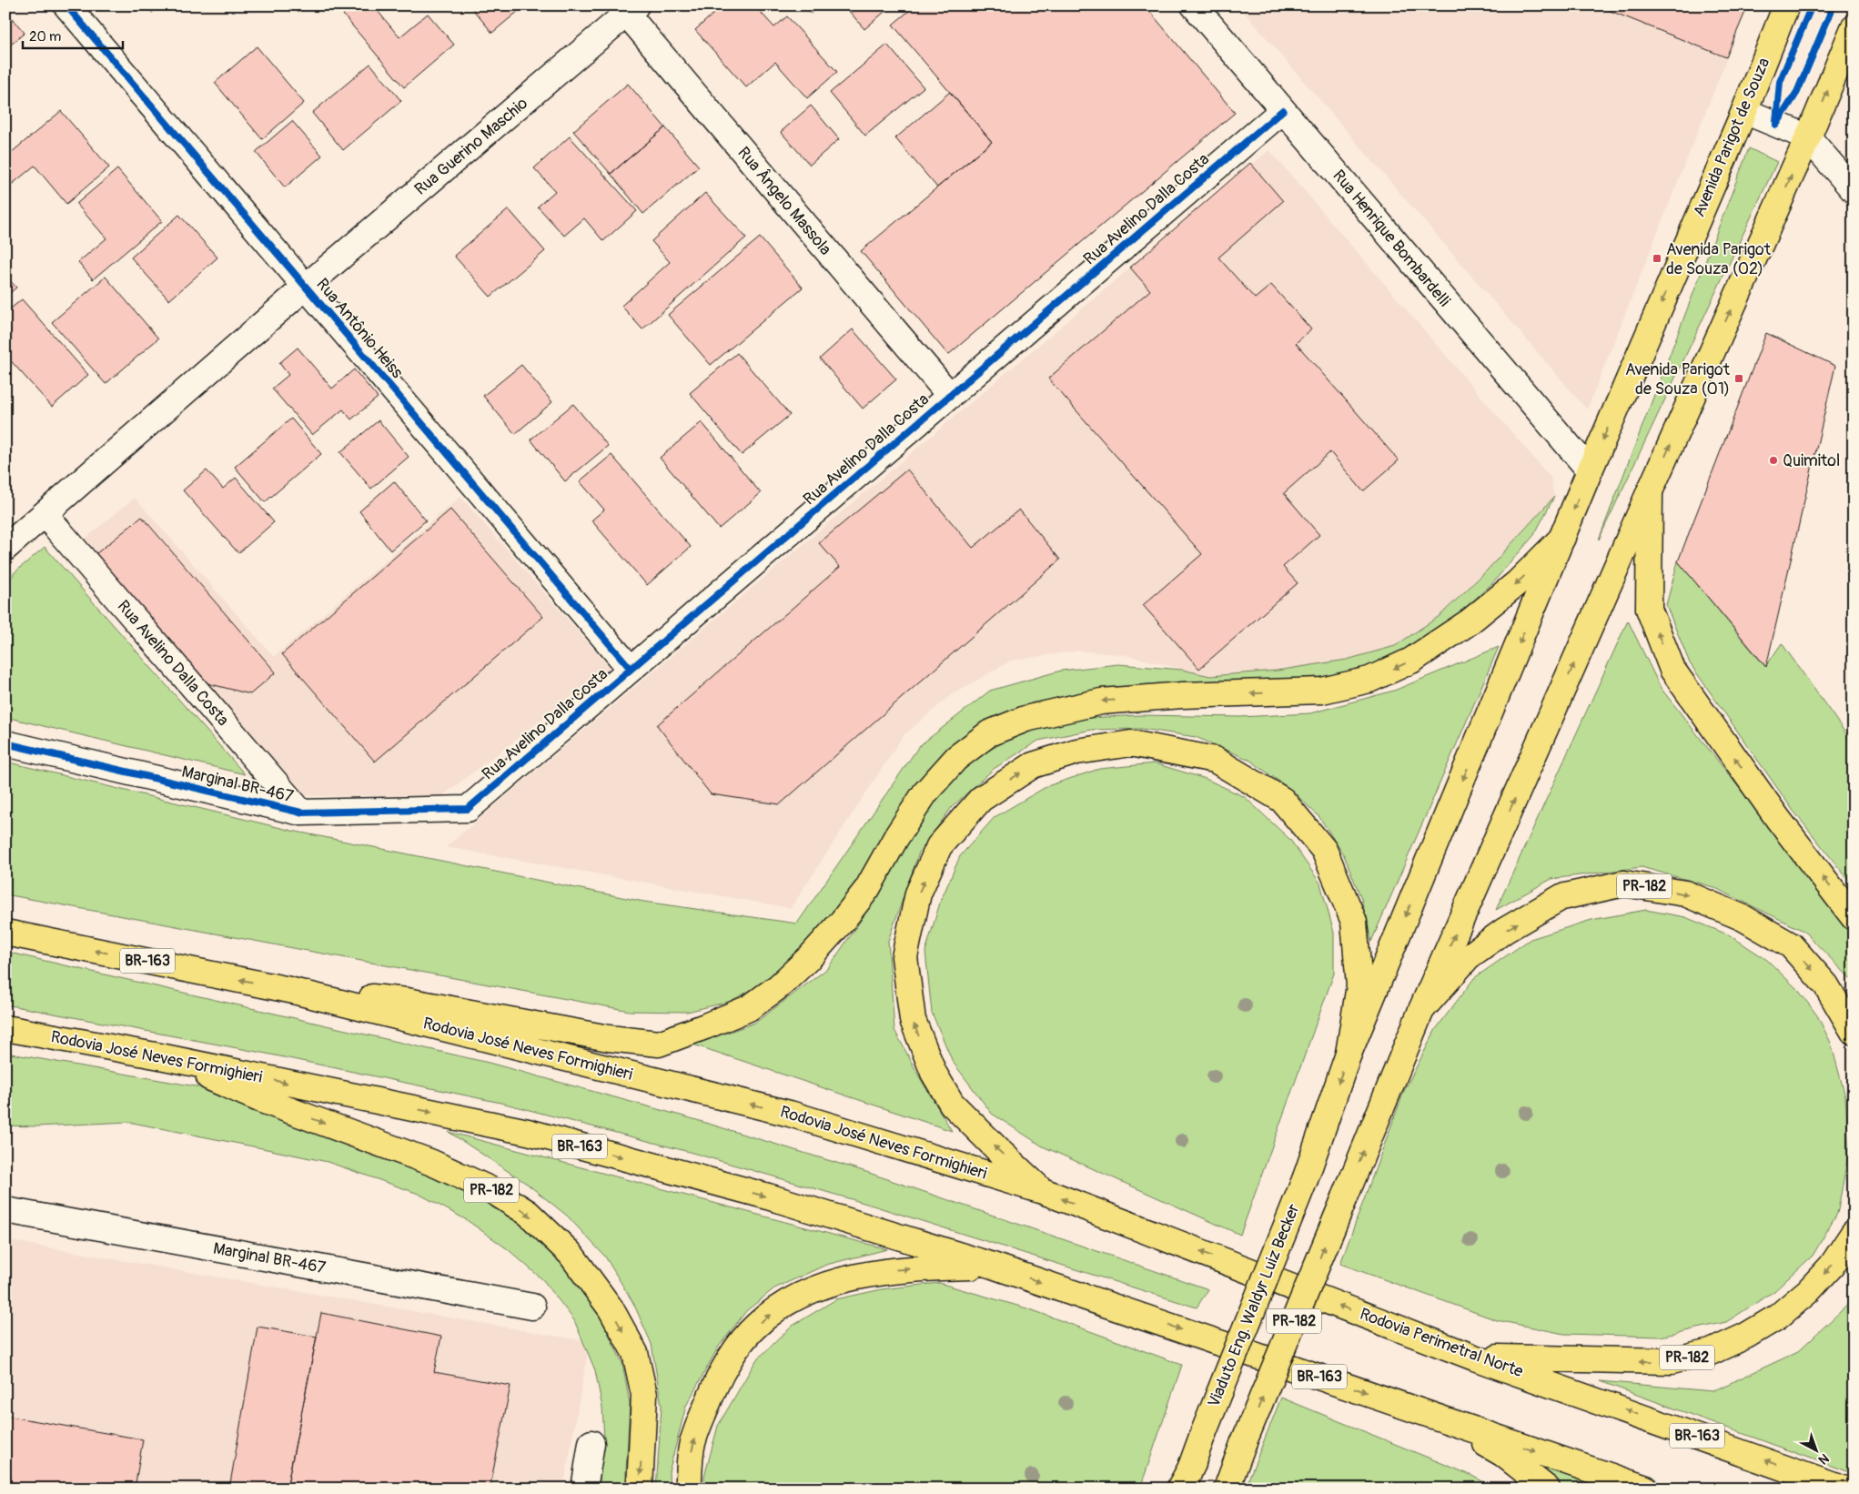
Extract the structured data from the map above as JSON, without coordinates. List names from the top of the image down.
{
  "streets": {
    "main road": [
      "Avenida Parigot de Souza",
      "PR-182",
      "BR-163",
      "Rodovia José Neves Formighieri",
      "Viaduto Eng. Waldyr Luiz Becker",
      "Rodovia Perimetral Norte"
    ],
    "street": [
      "Rua Guerino Maschio",
      "Rua Ângelo Massola",
      "Rua Avelino Dalla Costa",
      "Rua Henrique Bombardelli",
      "Rua Antônio Heiss",
      "Marginal BR-467"
    ]
  },
  "crossings": [
    ["Avenida Parigot de Souza", "Rua Henrique Bombardelli"],
    ["Avenida Parigot de Souza", "Viaduto Eng. Waldyr Luiz Becker"],
    ["Rua Guerino Maschio", "Rua Ângelo Massola"],
    ["Rua Guerino Maschio", "Rua Avelino Dalla Costa"],
    ["Rua Guerino Maschio", "Rua Antônio Heiss"],
    ["Rua Ângelo Massola", "Rua Avelino Dalla Costa"],
    ["Rua Avelino Dalla Costa", "Rua Henrique Bombardelli"],
    ["Rua Avelino Dalla Costa", "Rua Antônio Heiss"],
    ["Rua Avelino Dalla Costa", "Marginal BR-467"],
    ["PR-182", "Rodovia José Neves Formighieri"],
    ["PR-182", "Rodovia Perimetral Norte"],
    ["BR-163", "Rodovia José Neves Formighieri"],
    ["Rodovia José Neves Formighieri", "Rodovia Perimetral Norte"]
  ],
  "places": {
    "transit": ["Avenida Parigot de Souza (02)", "Avenida Parigot de Souza (01)"],
    "other": ["Quimitol"]
  },
  "scale_bar": "20 m",
  "north": "bottom right"
}
